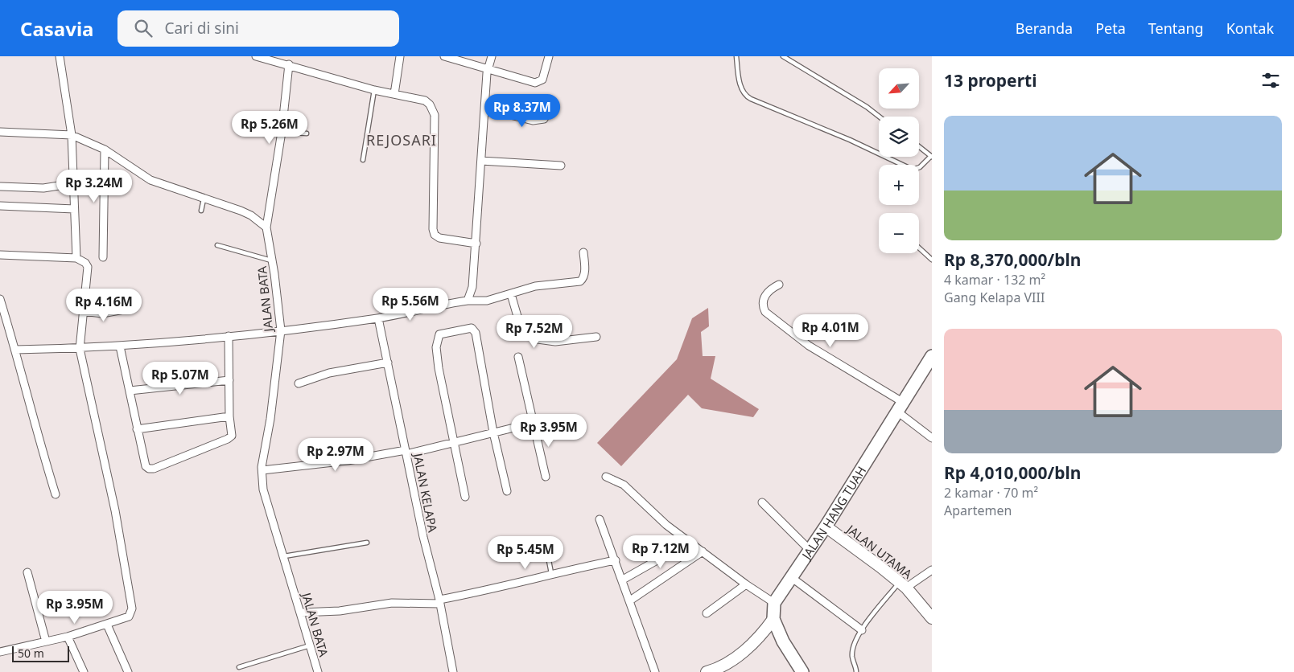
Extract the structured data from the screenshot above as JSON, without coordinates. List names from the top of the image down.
{
  "streets": {
    "main road": ["JALAN HANG TUAH"],
    "street": ["JALAN BATA", "JALAN KELAPA", "JALAN UTAMA"]
  },
  "crossings": [
    ["JALAN HANG TUAH", "JALAN UTAMA"]
  ],
  "districts": ["REJOSARI"],
  "scale_bar": "50 m",
  "north": "bottom left",
  "page": {
    "header": "Casavia",
    "search": "Cari di sini",
    "nav": [
      "Beranda",
      "Peta",
      "Tentang",
      "Kontak"
    ],
    "heading": "13 properti",
    "map_buttons": ["+", "−"],
    "price": [
      "Rp 8.37M",
      "Rp 5.26M",
      "Rp 3.24M",
      "Rp 5.56M",
      "Rp 4.16M",
      "Rp 4.01M",
      "Rp 7.52M",
      "Rp 5.07M",
      "Rp 3.95M",
      "Rp 2.97M",
      "Rp 7.12M",
      "Rp 5.45M",
      "Rp 3.95M"
    ],
    "list": [
      {
        "name": "Rp 8,370,000/bln",
        "note": "4 kamar · 132 m² · Gang Kelapa VIII"
      },
      {
        "name": "Rp 4,010,000/bln",
        "note": "2 kamar · 70 m² · Apartemen"
      }
    ],
    "scale": "50 m"
  }
}
